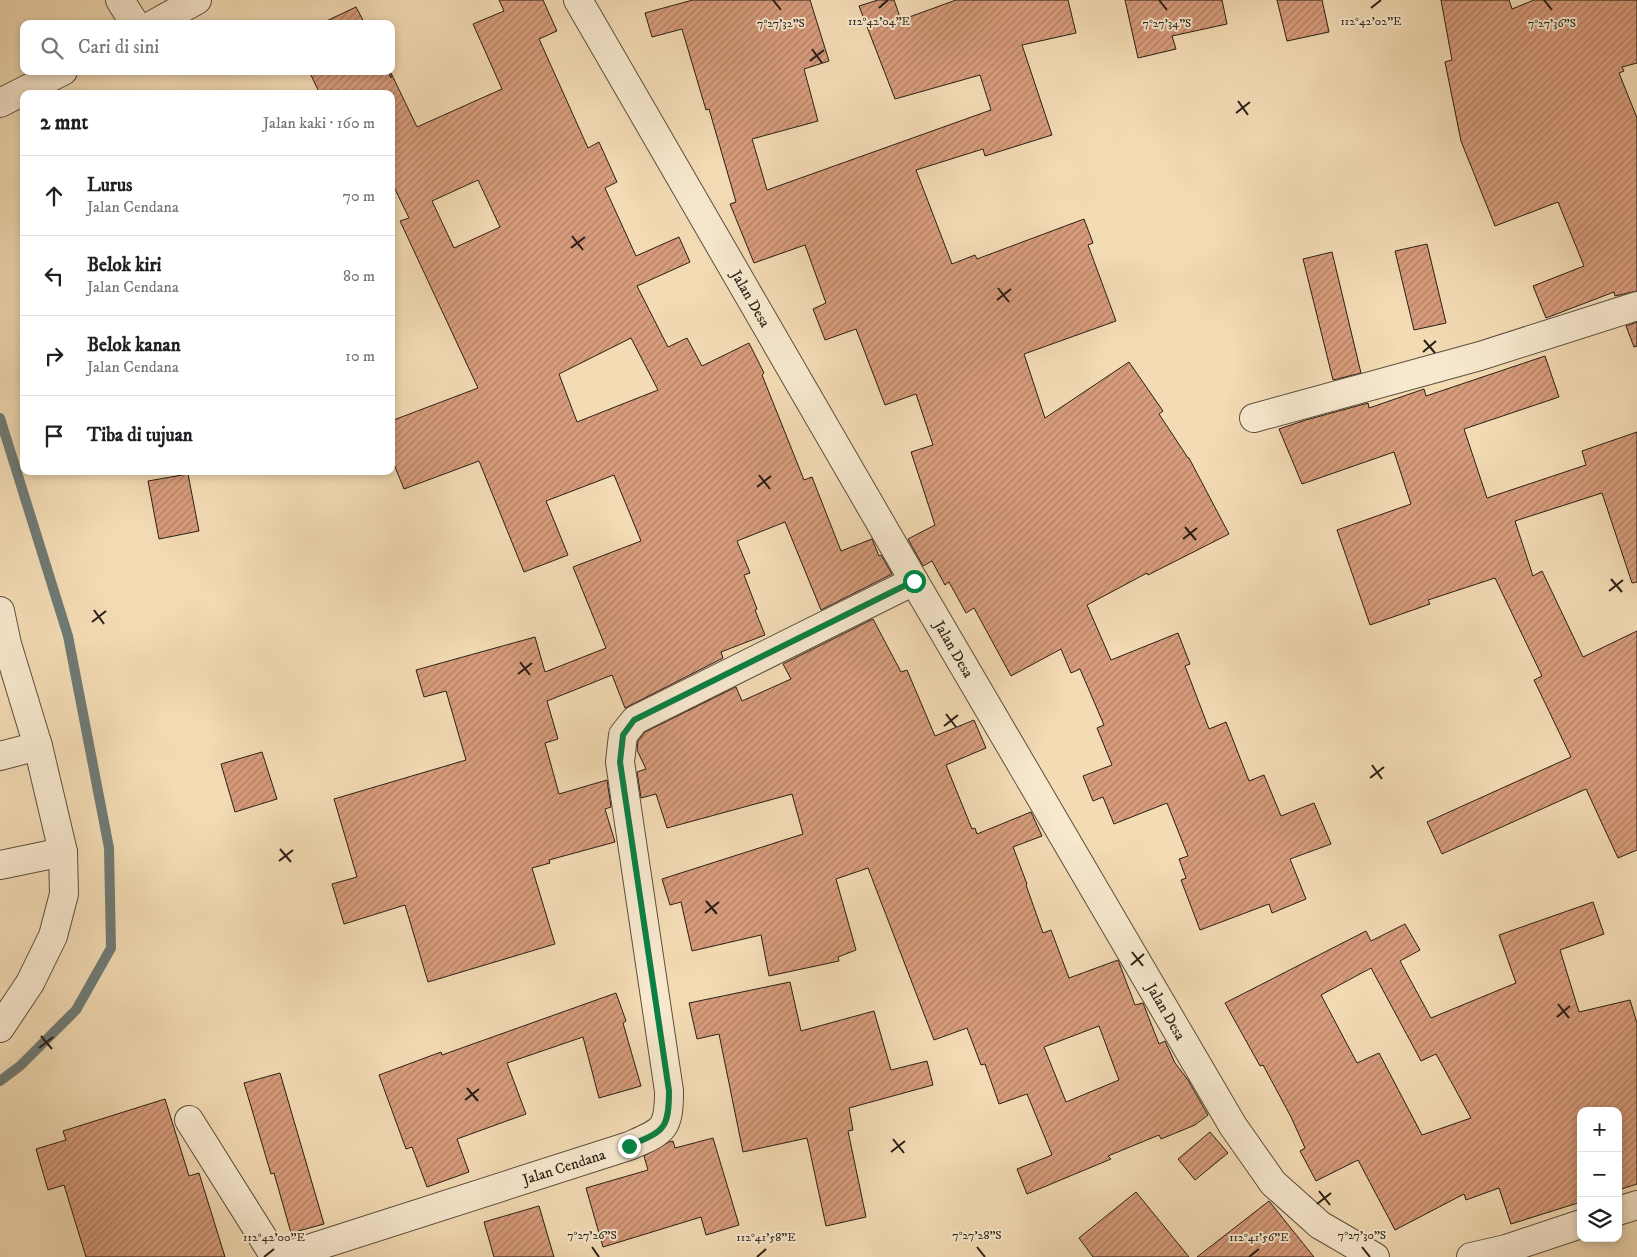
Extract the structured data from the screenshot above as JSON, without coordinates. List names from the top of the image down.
{
  "streets": {
    "street": ["Jalan Desa", "Jalan Cendana"]
  },
  "crossings": [
    ["Jalan Desa", "Jalan Cendana"]
  ],
  "page": {
    "search": "Cari di sini",
    "heading": ["2 mnt", "Jalan kaki · 160 m"],
    "list": [
      ["Lurus", "Jalan Cendana", "70 m"],
      ["Belok kiri", "Jalan Cendana", "80 m"],
      ["Belok kanan", "Jalan Cendana", "10 m"],
      "Tiba di tujuan"
    ],
    "map_buttons": ["+", "−"]
  },
  "coordinates": [
    "112°42'04\"E",
    "112°42'02\"E",
    "7°27'36\"S",
    "7°27'32\"S",
    "7°27'34\"S",
    "7°27'26\"S",
    "7°27'28\"S",
    "7°27'30\"S",
    "112°42'00\"E",
    "112°41'58\"E",
    "112°41'56\"E"
  ]
}
